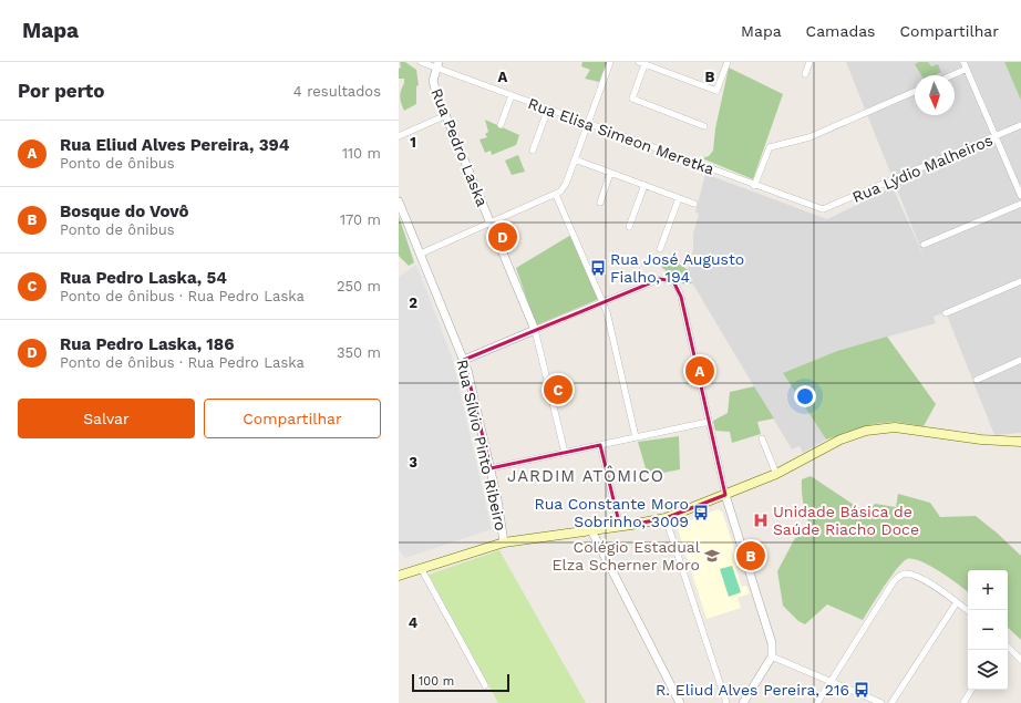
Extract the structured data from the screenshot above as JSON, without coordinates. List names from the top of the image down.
{
  "streets": {
    "street": [
      "Rua Elisa Simeon Meretka",
      "Rua Pedro Laska",
      "Rua Lýdio Malheiros",
      "Rua Sílvio Pinto Ribeiro"
    ]
  },
  "crossings": [
    ["Rua Elisa Simeon Meretka", "Rua Pedro Laska"],
    ["Rua Elisa Simeon Meretka", "Rua Lýdio Malheiros"]
  ],
  "districts": ["JARDIM ATÔMICO"],
  "places": {
    "bus stop": ["Rua José Augusto Fialho, 194", "Rua Constante Moro Sobrinho, 3009", "R. Eliud Alves Pereira, 216"],
    "hospital": ["Unidade Básica de Saúde Riacho Doce"],
    "school or university": ["Colégio Estadual Elza Scherner Moro"]
  },
  "scale_bar": "100 m",
  "north": "bottom",
  "page": {
    "header": "Mapa",
    "nav": ["Mapa", "Camadas", "Compartilhar"],
    "heading": ["Por perto", "4 resultados"],
    "list": [
      {
        "mark": "A",
        "name": "Rua Eliud Alves Pereira, 394",
        "note": "Ponto de ônibus",
        "value": "110 m"
      },
      {
        "mark": "B",
        "name": "Bosque do Vovô",
        "note": "Ponto de ônibus",
        "value": "170 m"
      },
      {
        "mark": "C",
        "name": "Rua Pedro Laska, 54",
        "note": "Ponto de ônibus · Rua Pedro Laska",
        "value": "250 m"
      },
      {
        "mark": "D",
        "name": "Rua Pedro Laska, 186",
        "note": "Ponto de ônibus · Rua Pedro Laska",
        "value": "350 m"
      }
    ],
    "pins": [
      "D",
      "A",
      "C",
      "B"
    ],
    "buttons": ["Salvar", "Compartilhar"],
    "map_buttons": ["+", "−"],
    "scale": "100 m"
  },
  "grid": {
    "columns": ["A", "B"],
    "rows": [
      "1",
      "2",
      "3",
      "4"
    ]
  }
}
